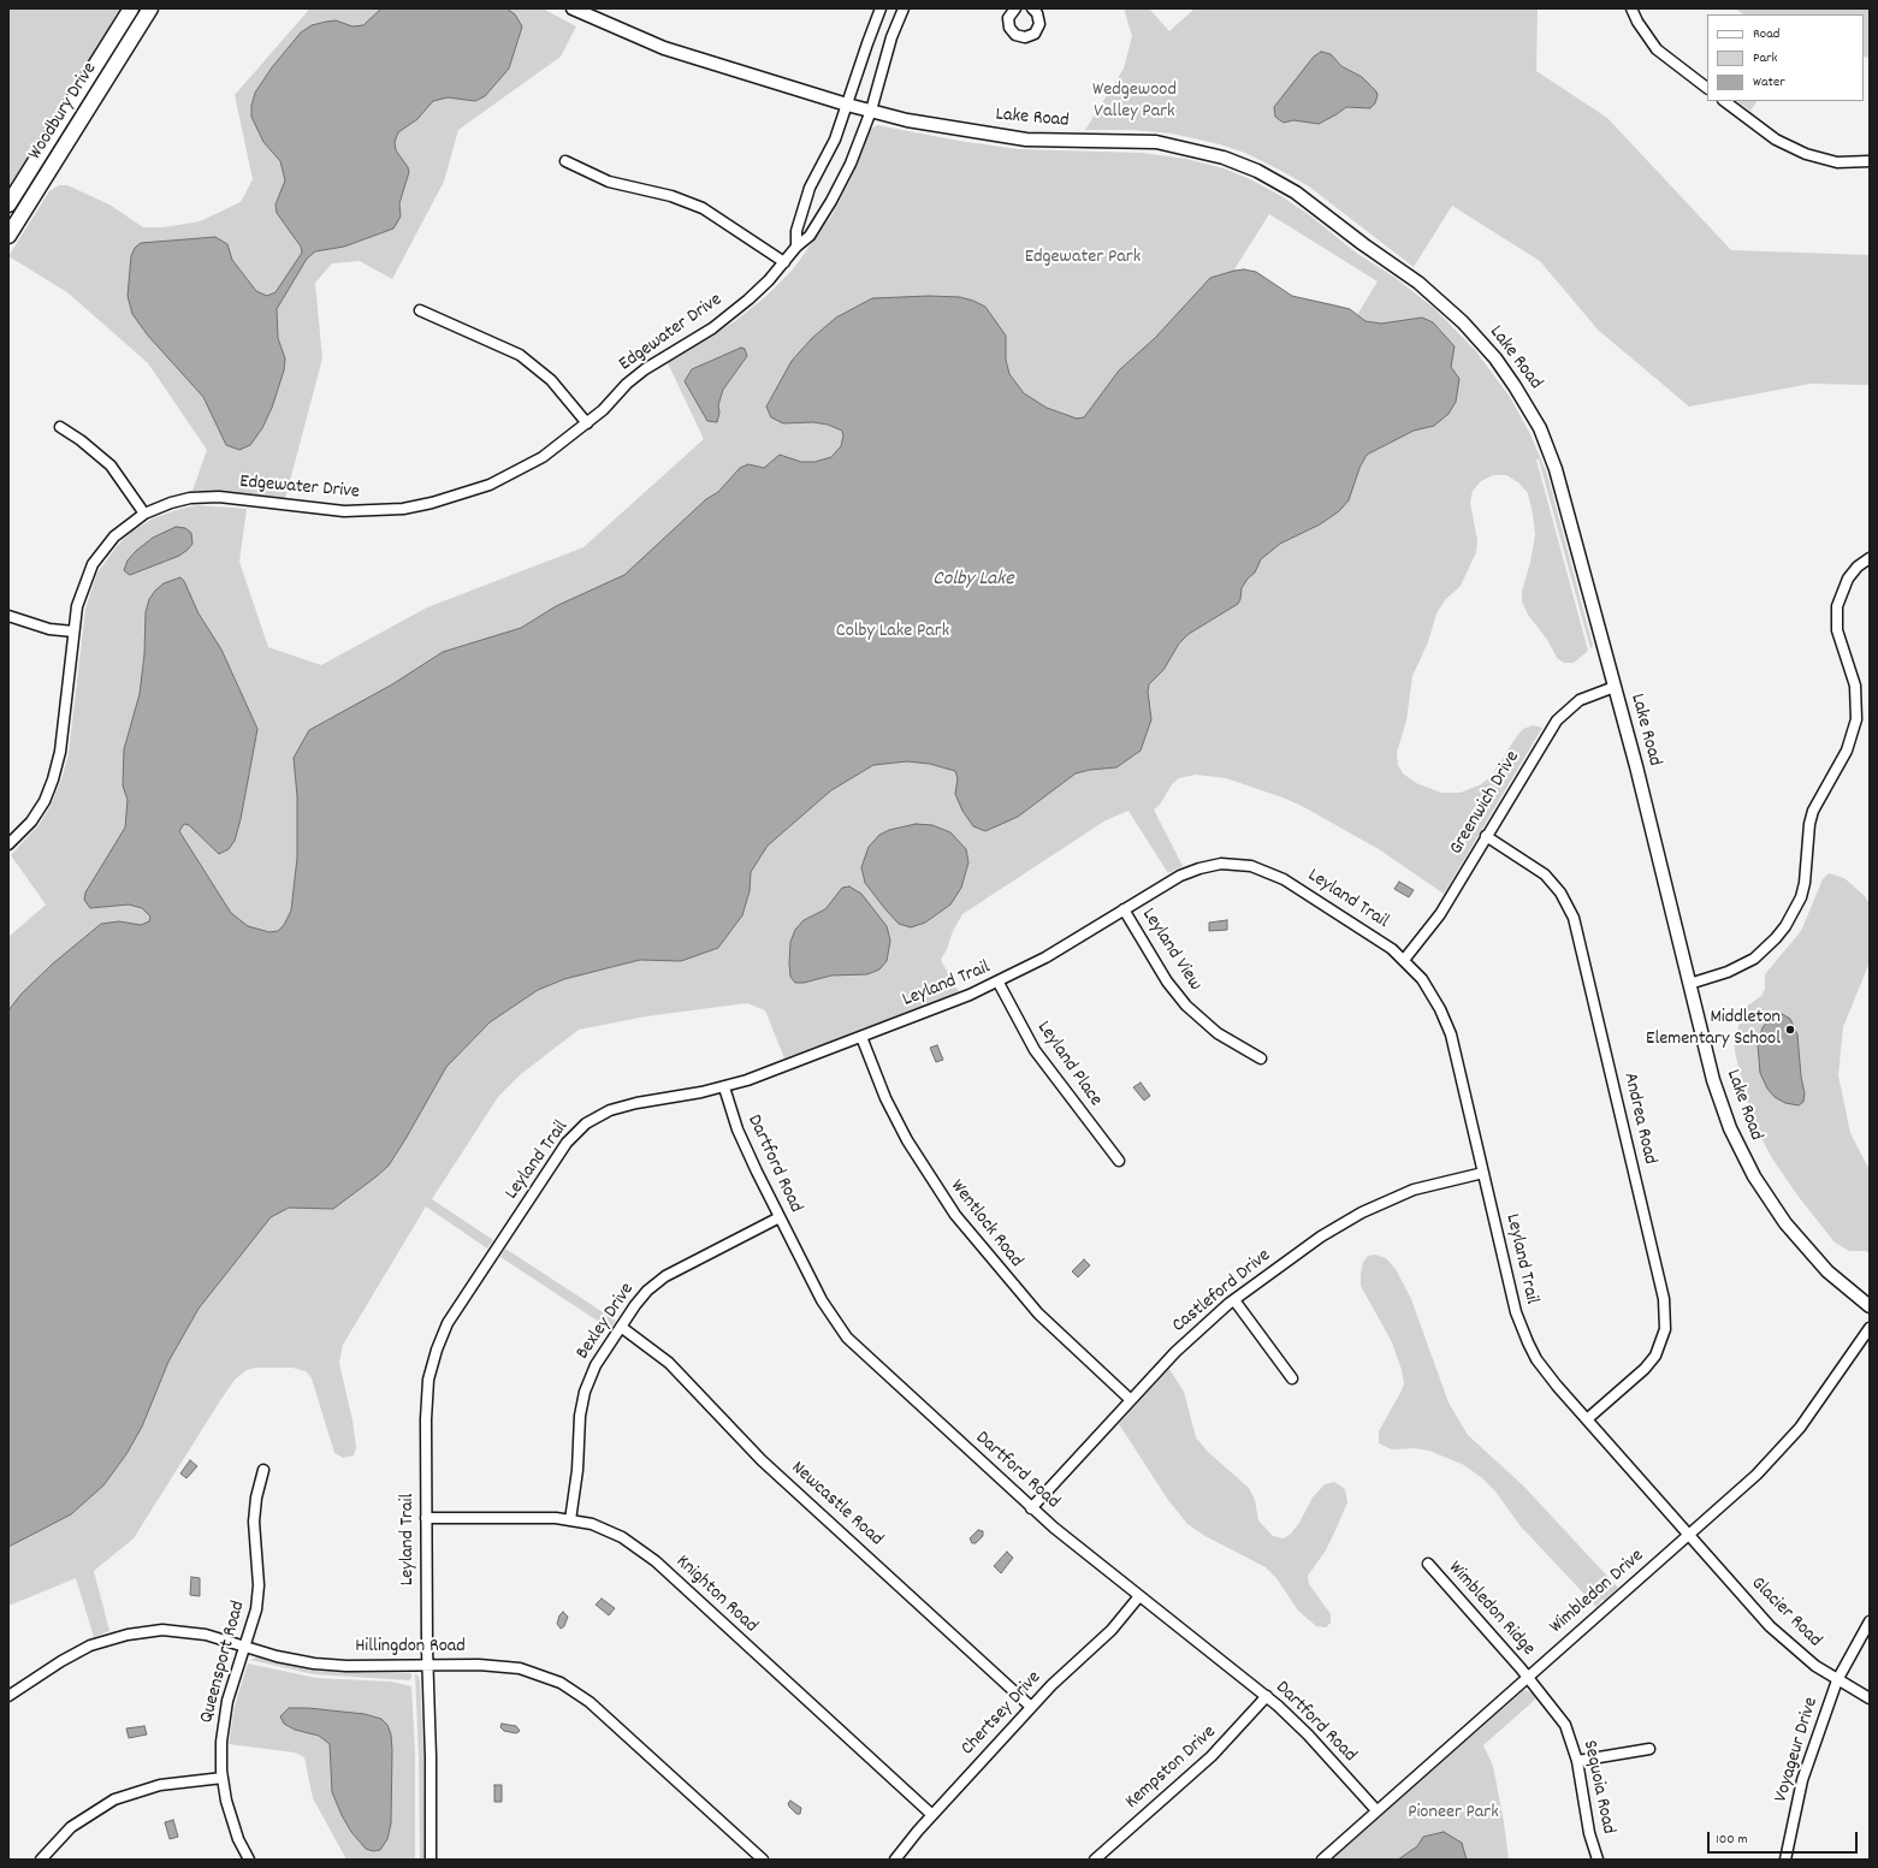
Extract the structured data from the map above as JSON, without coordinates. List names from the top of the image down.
{
  "streets": {
    "main road": ["Woodbury Drive"],
    "street": [
      "Lake Road",
      "Edgewater Drive",
      "Greenwich Drive",
      "Leyland Trail",
      "Leyland View",
      "Leyland Place",
      "Andrea Road",
      "Dartford Road",
      "Wentlock Road",
      "Castleford Drive",
      "Bexley Drive",
      "Newcastle Road",
      "Wimbledon Drive",
      "Knighton Road",
      "Wimbledon Ridge",
      "Glacier Road",
      "Hillingdon Road",
      "Queensport Road",
      "Chertsey Drive",
      "Voyageur Drive",
      "Kempston Drive",
      "Sequoia Road"
    ]
  },
  "crossings": [
    ["Lake Road", "Edgewater Drive"],
    ["Lake Road", "Greenwich Drive"],
    ["Greenwich Drive", "Leyland Trail"],
    ["Greenwich Drive", "Andrea Road"],
    ["Leyland Trail", "Leyland View"],
    ["Leyland Trail", "Leyland Place"],
    ["Leyland Trail", "Andrea Road"],
    ["Leyland Trail", "Dartford Road"],
    ["Leyland Trail", "Wentlock Road"],
    ["Leyland Trail", "Castleford Drive"],
    ["Leyland Trail", "Wimbledon Drive"],
    ["Leyland Trail", "Knighton Road"],
    ["Leyland Trail", "Glacier Road"],
    ["Leyland Trail", "Hillingdon Road"],
    ["Dartford Road", "Castleford Drive"],
    ["Dartford Road", "Bexley Drive"],
    ["Dartford Road", "Wimbledon Drive"],
    ["Dartford Road", "Chertsey Drive"],
    ["Dartford Road", "Kempston Drive"],
    ["Wentlock Road", "Castleford Drive"],
    ["Bexley Drive", "Newcastle Road"],
    ["Bexley Drive", "Knighton Road"],
    ["Newcastle Road", "Chertsey Drive"],
    ["Wimbledon Drive", "Wimbledon Ridge"],
    ["Wimbledon Drive", "Glacier Road"],
    ["Wimbledon Drive", "Sequoia Road"],
    ["Knighton Road", "Chertsey Drive"],
    ["Wimbledon Ridge", "Sequoia Road"],
    ["Glacier Road", "Voyageur Drive"],
    ["Hillingdon Road", "Queensport Road"]
  ],
  "water": ["Colby Lake"],
  "parks": [
    "Wedgewood Valley Park",
    "Edgewater Park",
    "Colby Lake Park",
    "Pioneer Park"
  ],
  "places": ["Middleton Elementary School"],
  "legend": ["Road", "Park", "Water"],
  "scale_bar": "100 m"
}
